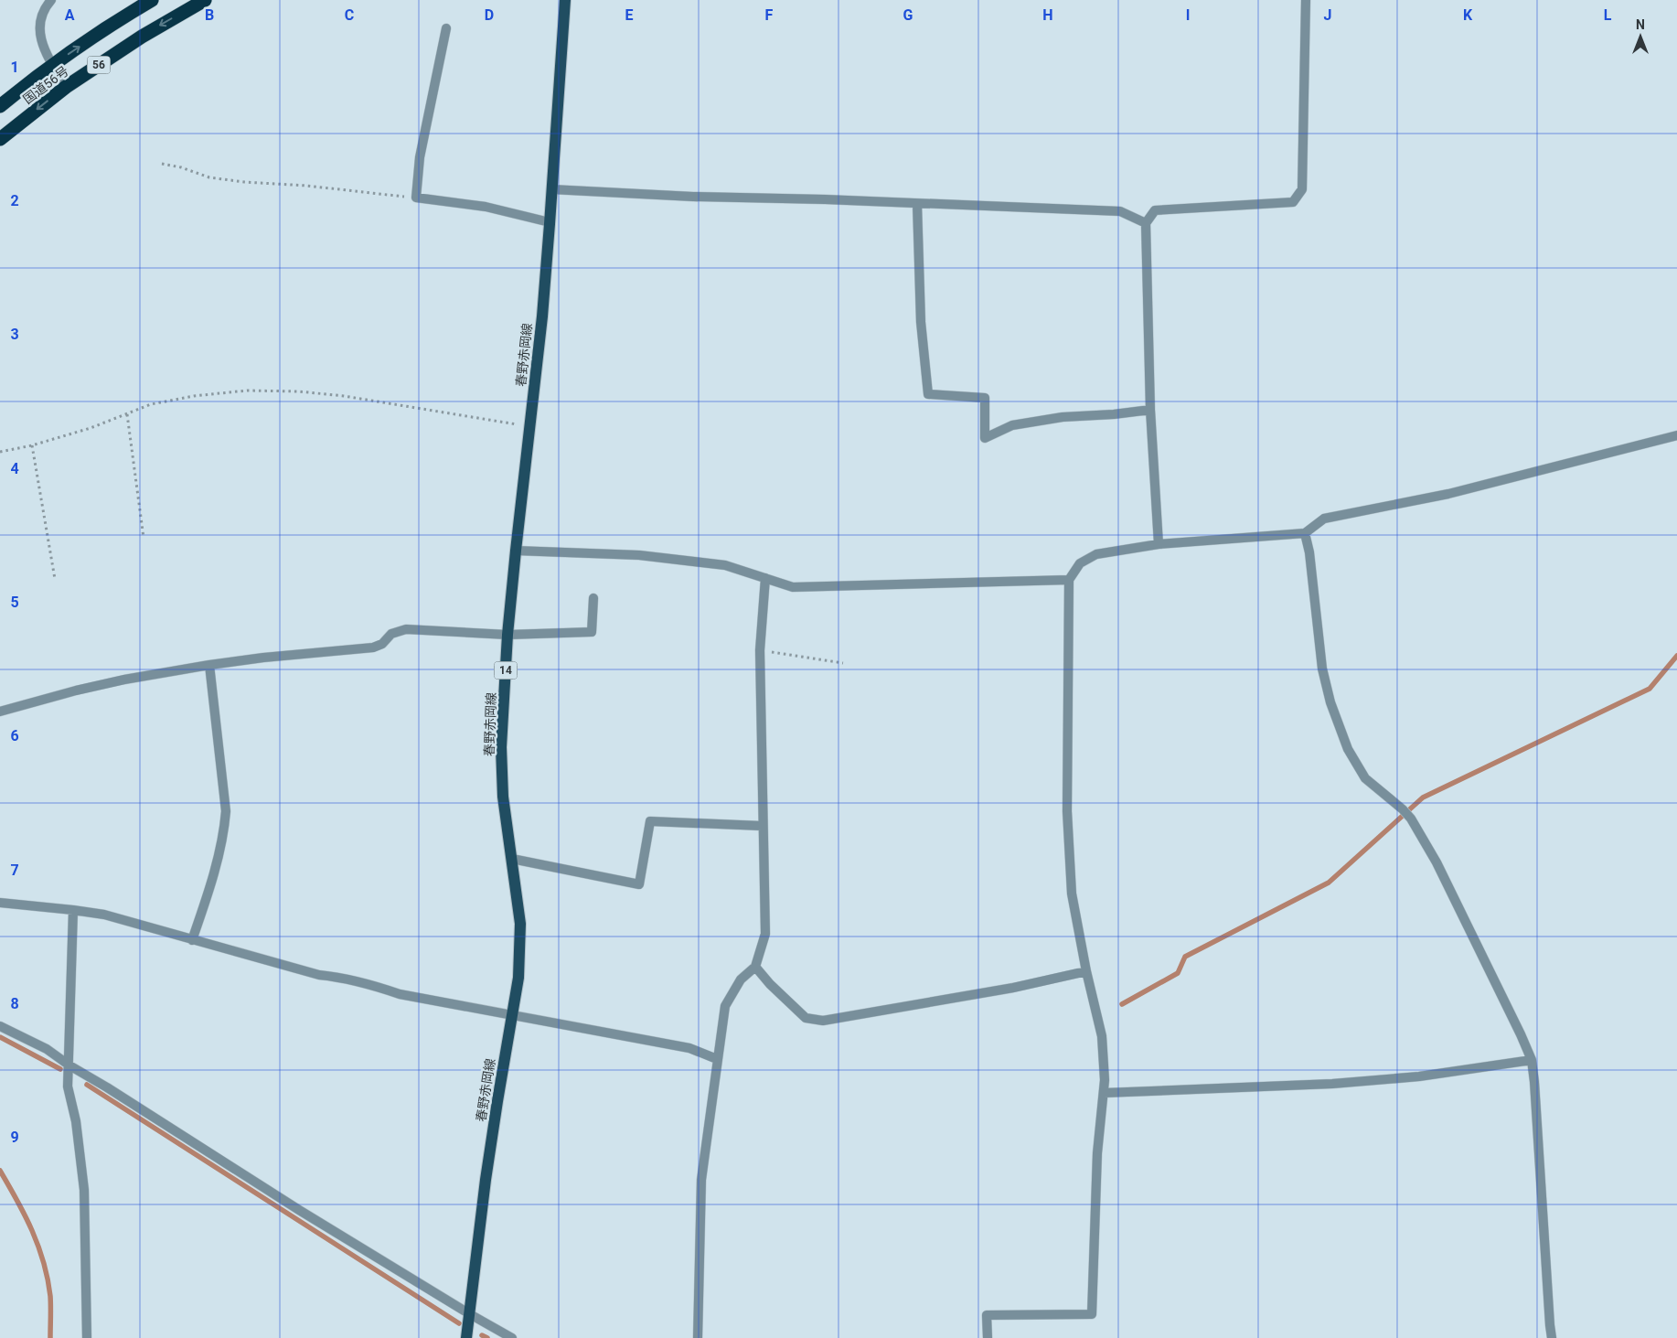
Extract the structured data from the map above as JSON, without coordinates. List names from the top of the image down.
{
  "streets": {
    "highway": ["56", "国道56号"],
    "main road": ["春野赤岡線", "14"]
  },
  "north": "top",
  "grid": {
    "columns": [
      "A",
      "B",
      "C",
      "D",
      "E",
      "F",
      "G",
      "H",
      "I",
      "J",
      "K",
      "L"
    ],
    "rows": [
      "1",
      "2",
      "3",
      "4",
      "5",
      "6",
      "7",
      "8",
      "9"
    ]
  }
}
